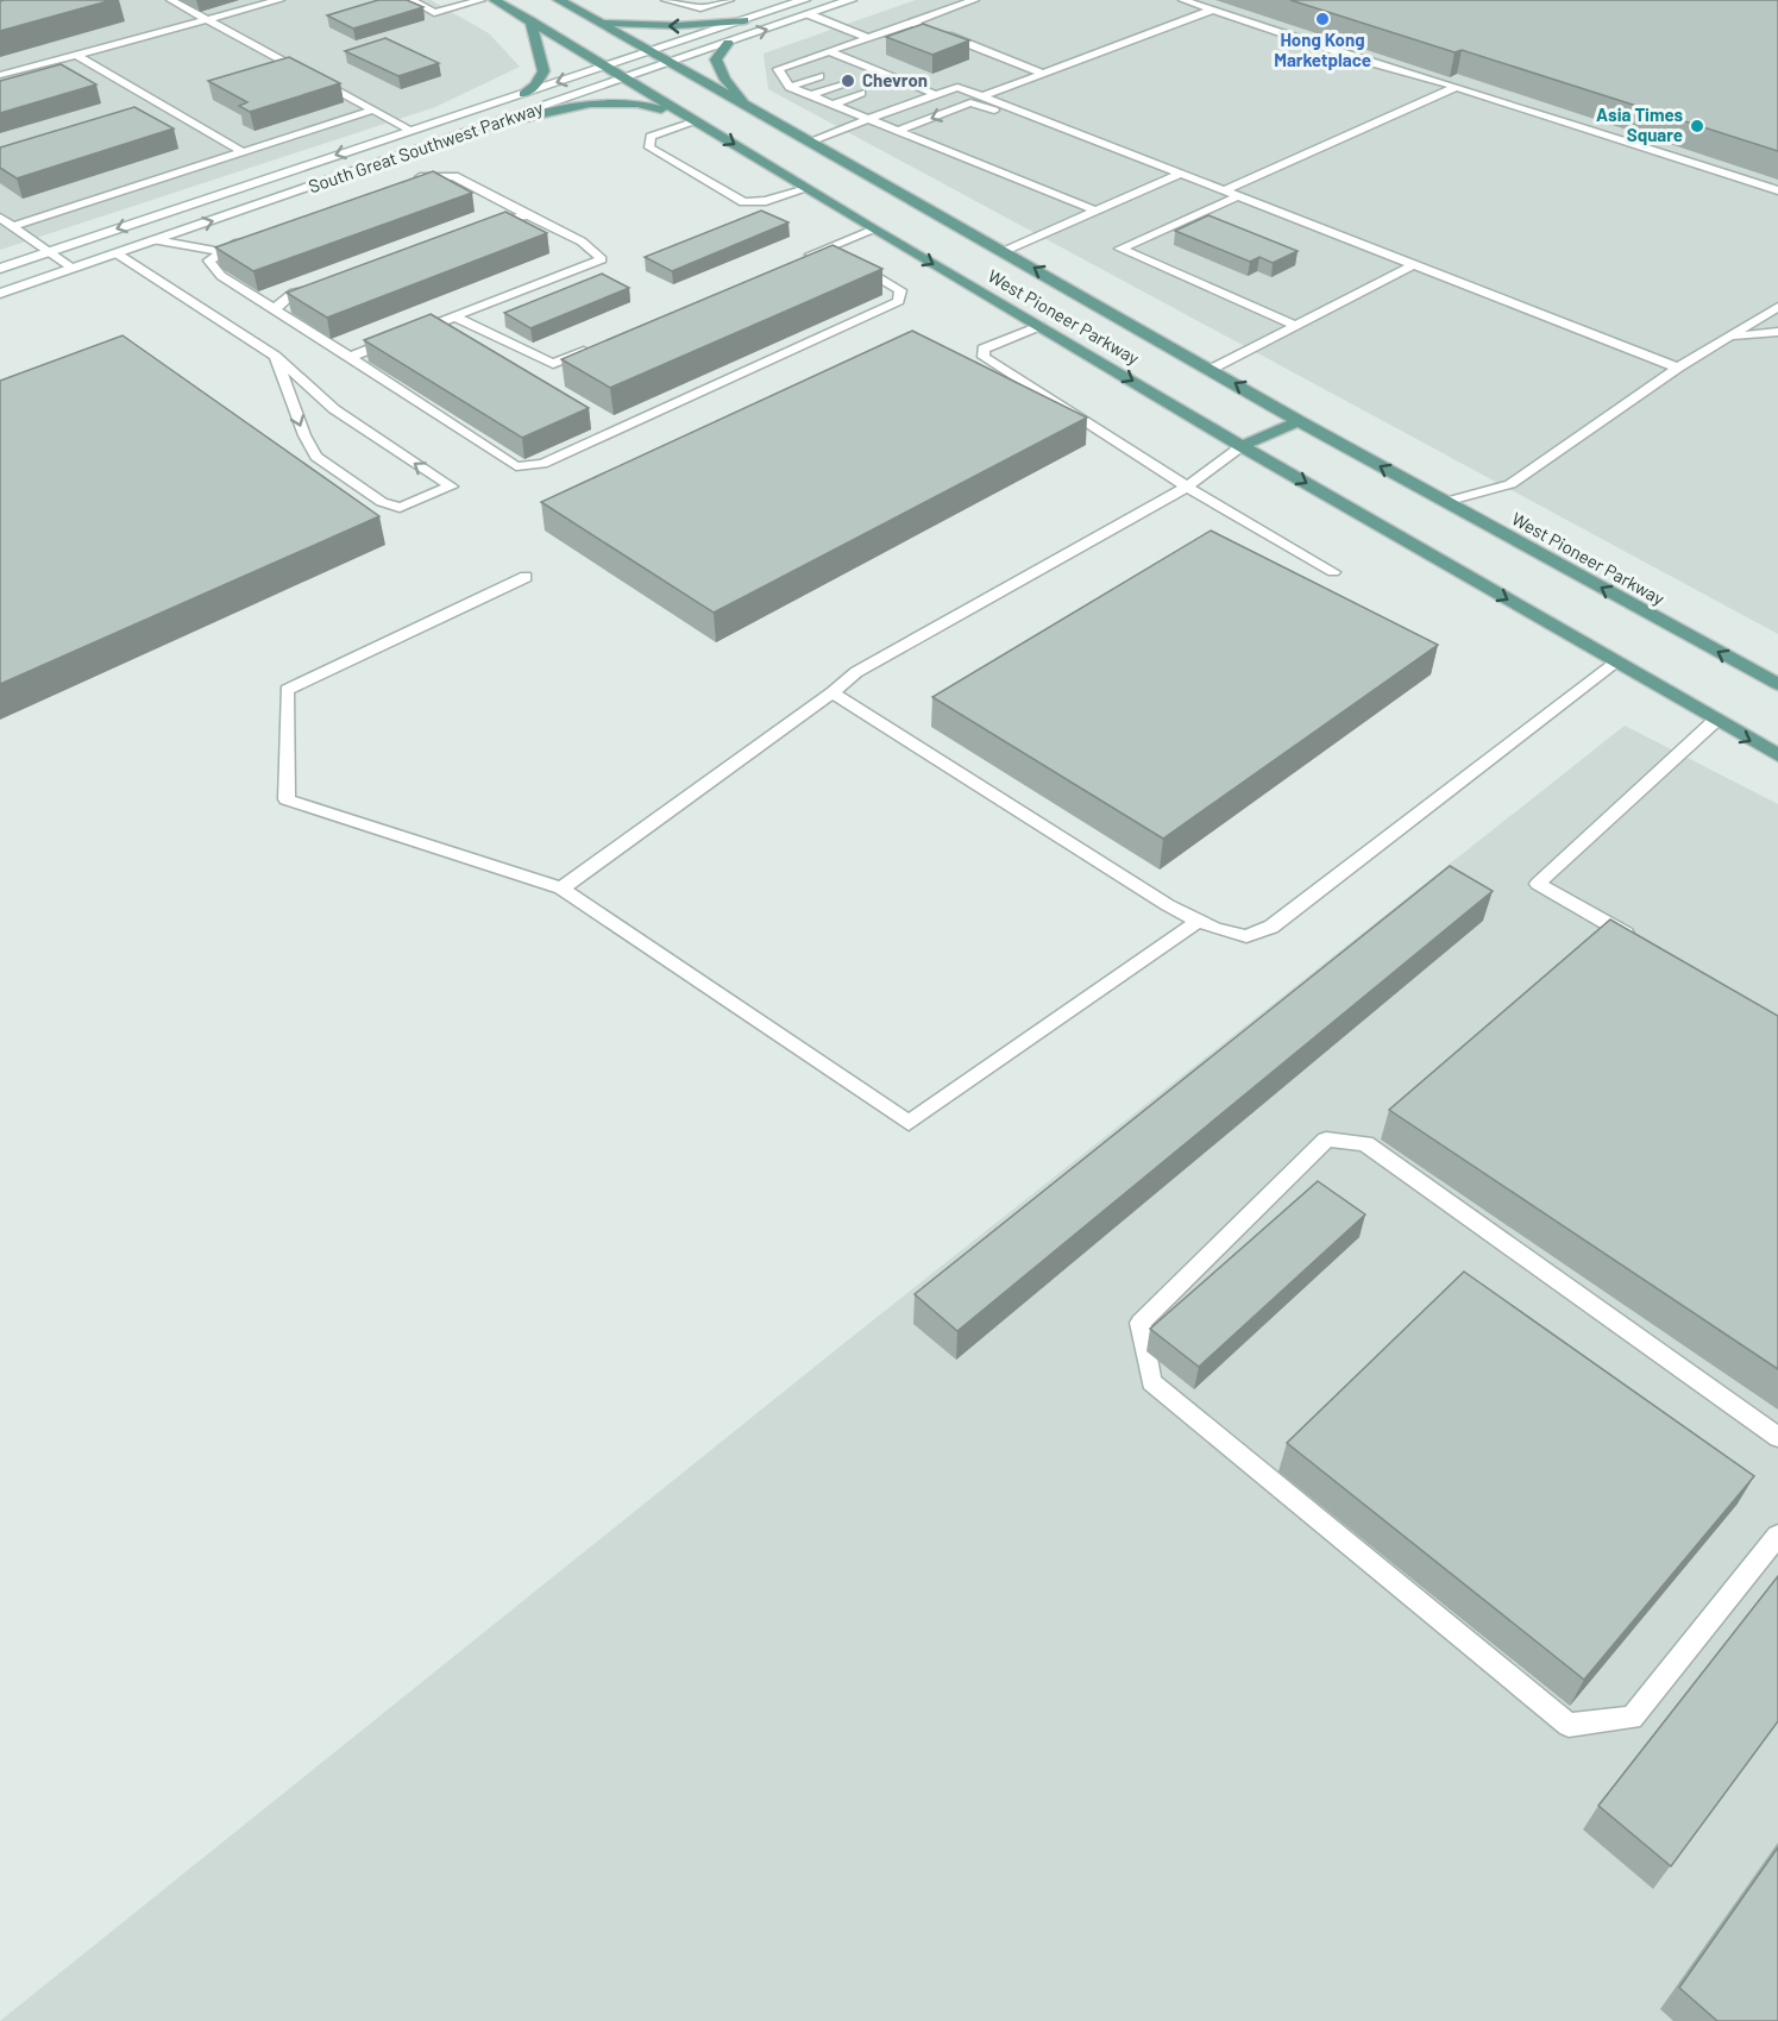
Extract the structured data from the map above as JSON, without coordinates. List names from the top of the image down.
{
  "streets": {
    "main road": ["South Great Southwest Parkway", "West Pioneer Parkway"]
  },
  "crossings": [
    ["South Great Southwest Parkway", "West Pioneer Parkway"]
  ],
  "places": ["Hong Kong Marketplace", "Chevron", "Asia Times Square"]
}
